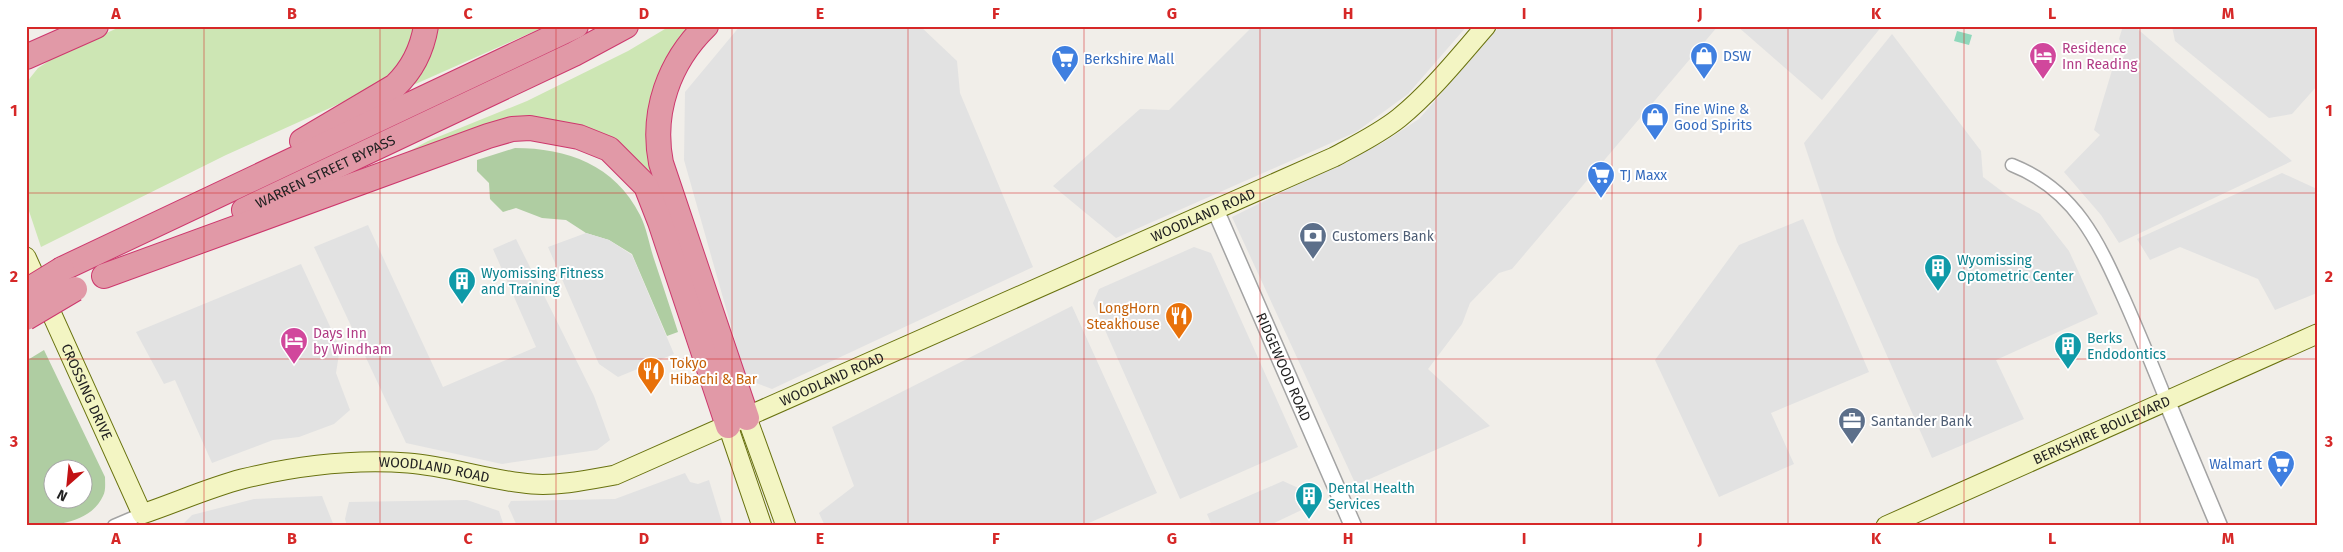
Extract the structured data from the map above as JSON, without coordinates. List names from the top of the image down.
{
  "streets": {
    "highway": ["WARREN STREET BYPASS"],
    "main road": ["WOODLAND ROAD", "CROSSING DRIVE", "BERKSHIRE BOULEVARD"],
    "street": ["RIDGEWOOD ROAD"]
  },
  "crossings": [
    ["WOODLAND ROAD", "RIDGEWOOD ROAD"],
    ["WOODLAND ROAD", "CROSSING DRIVE"]
  ],
  "places": {
    "shop": ["DSW", "Fine Wine & Good Spirits"],
    "hotel": ["Residence Inn Reading", "Days Inn by Windham"],
    "supermarket": ["Berkshire Mall", "TJ Maxx", "Walmart"],
    "bank": ["Customers Bank"],
    "building": [
      "Wyomissing Optometric Center",
      "Wyomissing Fitness and Training",
      "Berks Endodontics",
      "Dental Health Services"
    ],
    "restaurant": ["LongHorn Steakhouse", "Tokyo Hibachi & Bar"],
    "office": ["Santander Bank"]
  },
  "north": "bottom left",
  "grid": {
    "columns": [
      "A",
      "B",
      "C",
      "D",
      "E",
      "F",
      "G",
      "H",
      "I",
      "J",
      "K",
      "L",
      "M"
    ],
    "rows": ["1", "2", "3"]
  }
}
